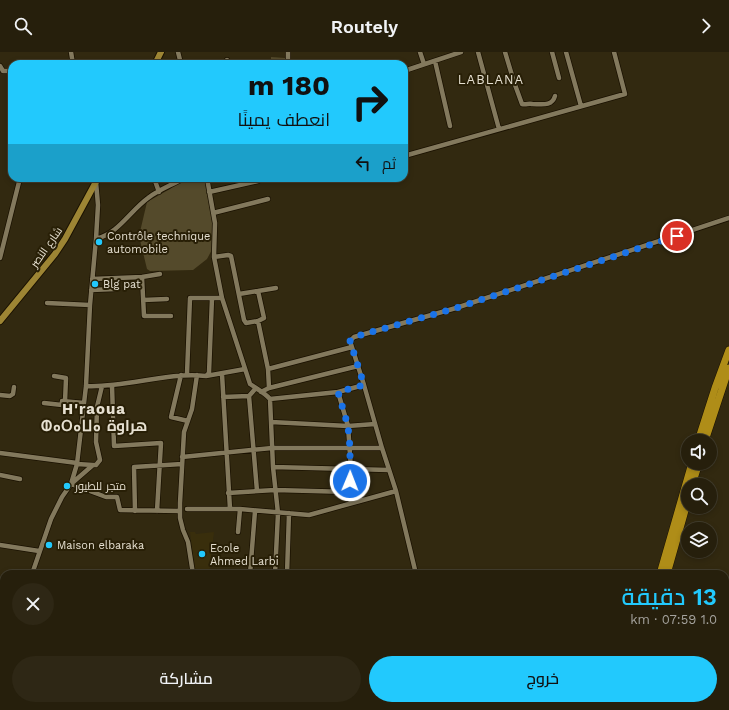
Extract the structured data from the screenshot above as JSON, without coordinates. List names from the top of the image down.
{
  "streets": {
    "main road": ["شارع النصر"]
  },
  "districts": ["LABLANA", "H'raoua ⵀⴰⵔⴰⵡⴰ هراوة"],
  "places": [
    "Contrôle technique automobile",
    "Blg pat",
    "متجر للطيور",
    "Maison elbaraka",
    "Ecole Ahmed Larbi"
  ],
  "page": {
    "header": "Routely",
    "turn": ["180 m", "انعطف يمينًا"],
    "then": "ثم",
    "heading": ["13 دقيقة", "1.0 km · 07:59"],
    "buttons": ["خروج", "مشاركة"]
  }
}
